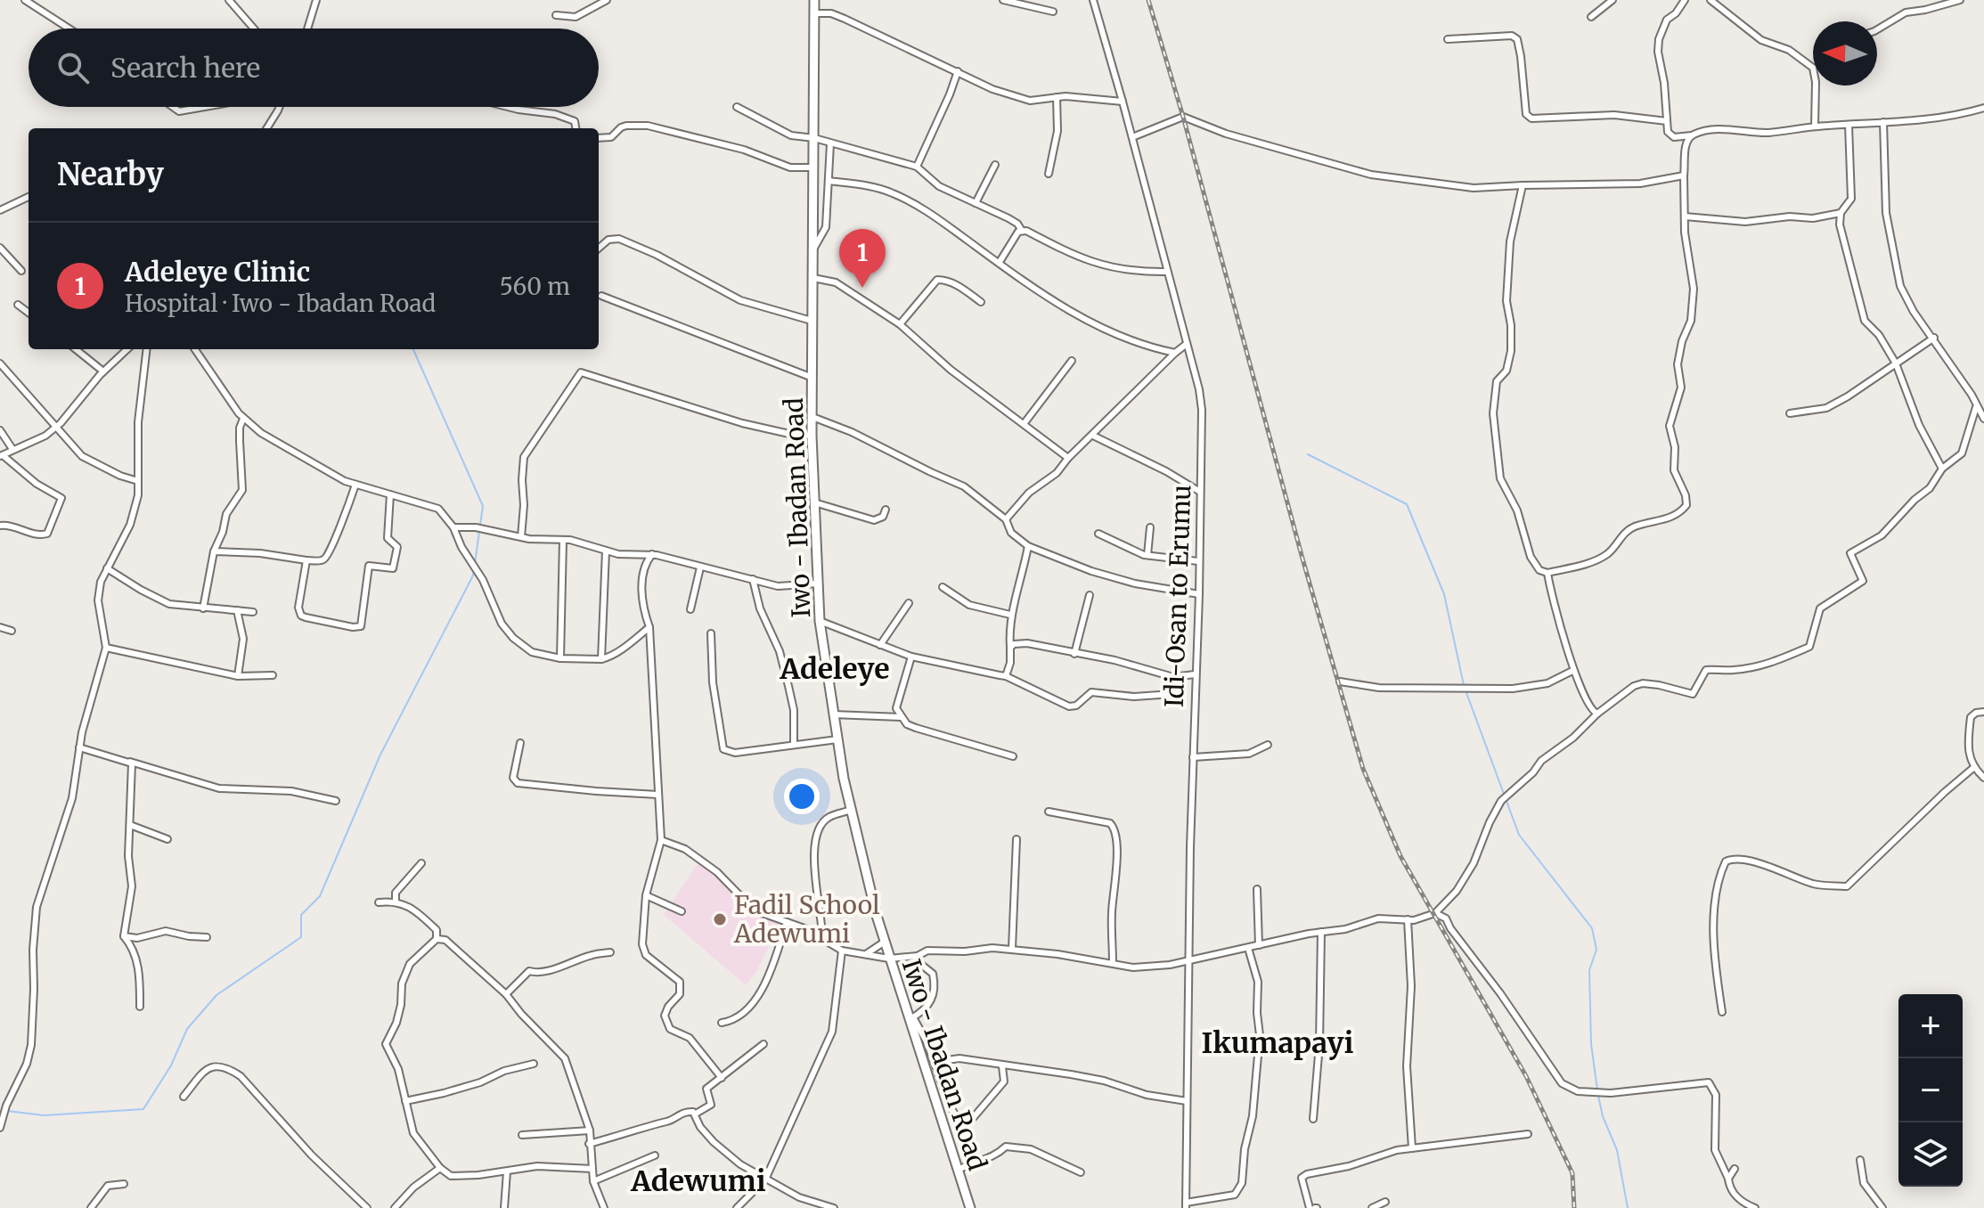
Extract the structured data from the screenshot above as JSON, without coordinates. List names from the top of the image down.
{
  "streets": {
    "main road": ["Iwo - Ibadan Road"],
    "street": ["Idi-Osan to Erumu"]
  },
  "districts": ["Adeleye", "Ikumapayi", "Adewumi"],
  "places": ["Fadil School Adewumi"],
  "north": "left",
  "page": {
    "search": "Search here",
    "heading": "Nearby",
    "list": [
      {
        "mark": "1",
        "name": "Adeleye Clinic",
        "note": "Hospital · Iwo - Ibadan Road",
        "value": "560 m"
      }
    ],
    "pins": "1",
    "map_buttons": ["+", "−"]
  }
}
